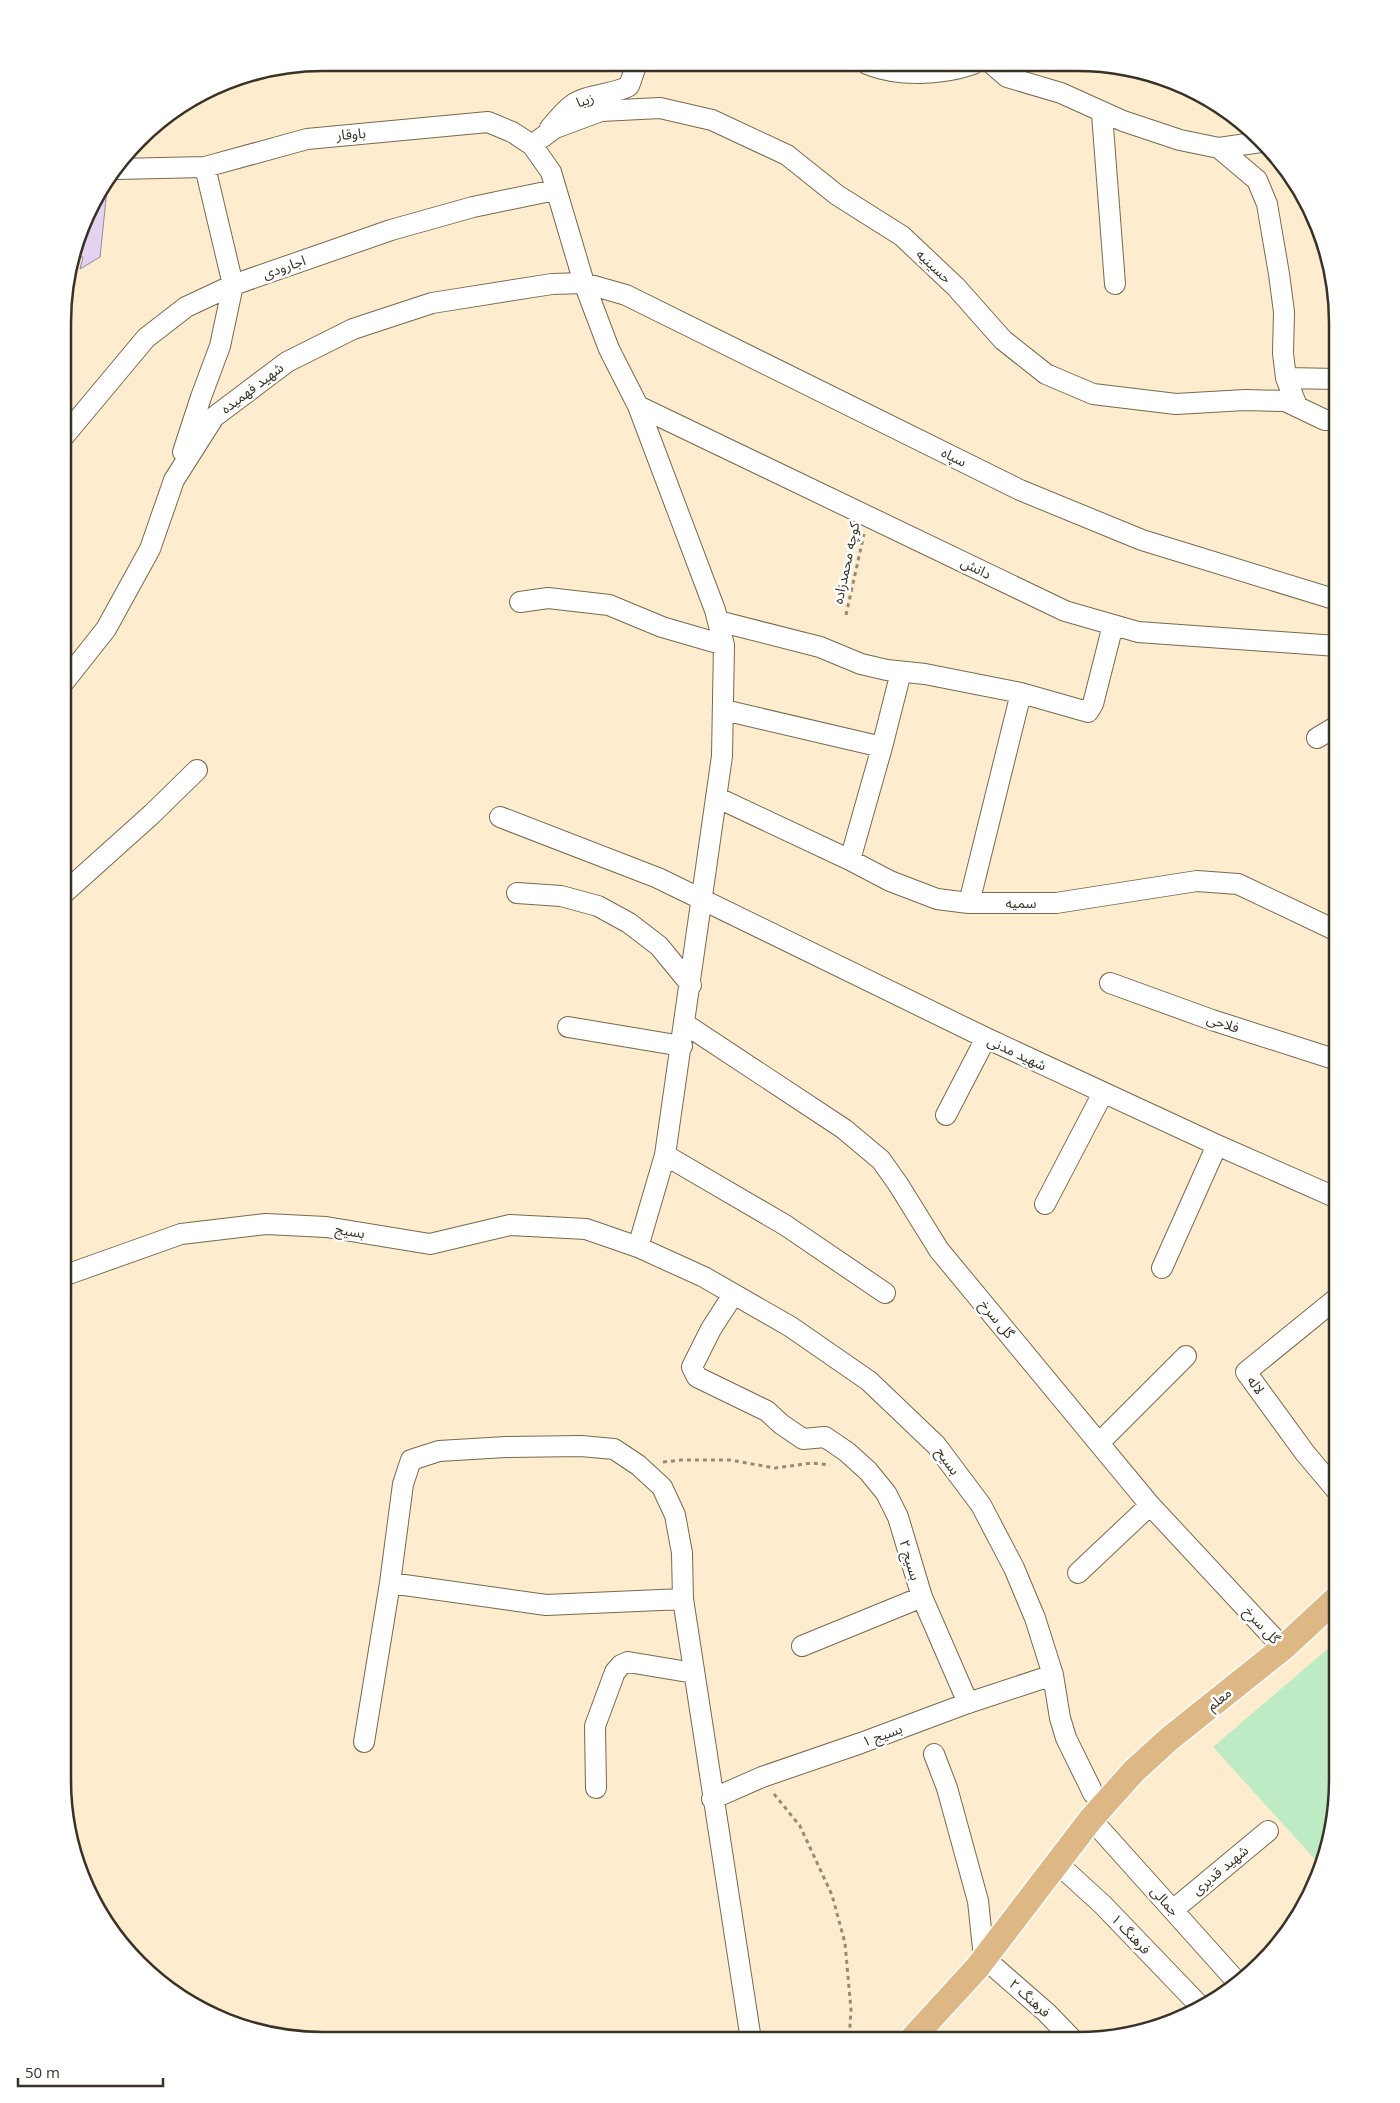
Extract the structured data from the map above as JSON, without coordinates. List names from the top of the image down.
{
  "streets": {
    "main road": ["معلم"],
    "street": [
      "زیبا",
      "باوقار",
      "حسینیه",
      "اجارودی",
      "شهید فهمیده",
      "سپاه",
      "دانش",
      "سمیه",
      "فلاحی",
      "شهید مدنی",
      "بسیج",
      "گل سرخ",
      "لاله",
      "بسیح",
      "بسیج ۲",
      "بسیج ۱",
      "شهید قدیری",
      "جمالی",
      "فرهنگ ۱",
      "فرهنگ ۲"
    ],
    "path": ["کوچه محمدزاده"]
  },
  "crossings": [
    ["زیبا", "باوقار"],
    ["زیبا", "حسینیه"],
    ["باوقار", "حسینیه"],
    ["باوقار", "اجارودی"],
    ["باوقار", "شهید فهمیده"],
    ["باوقار", "سپاه"],
    ["باوقار", "دانش"],
    ["باوقار", "سمیه"],
    ["باوقار", "شهید مدنی"],
    ["باوقار", "بسیج"],
    ["باوقار", "گل سرخ"],
    ["باوقار", "بسیح"],
    ["شهید فهمیده", "سپاه"],
    ["کوچه محمدزاده", "دانش"],
    ["بسیج", "بسیح"],
    ["گل سرخ", "معلم"],
    ["بسیح", "بسیج ۲"],
    ["بسیح", "معلم"],
    ["بسیح", "بسیج ۱"],
    ["بسیح", "جمالی"],
    ["بسیج ۲", "بسیج ۱"],
    ["معلم", "جمالی"],
    ["معلم", "فرهنگ ۱"],
    ["معلم", "فرهنگ ۲"],
    ["شهید قدیری", "جمالی"]
  ],
  "scale_bar": "50 m"
}
